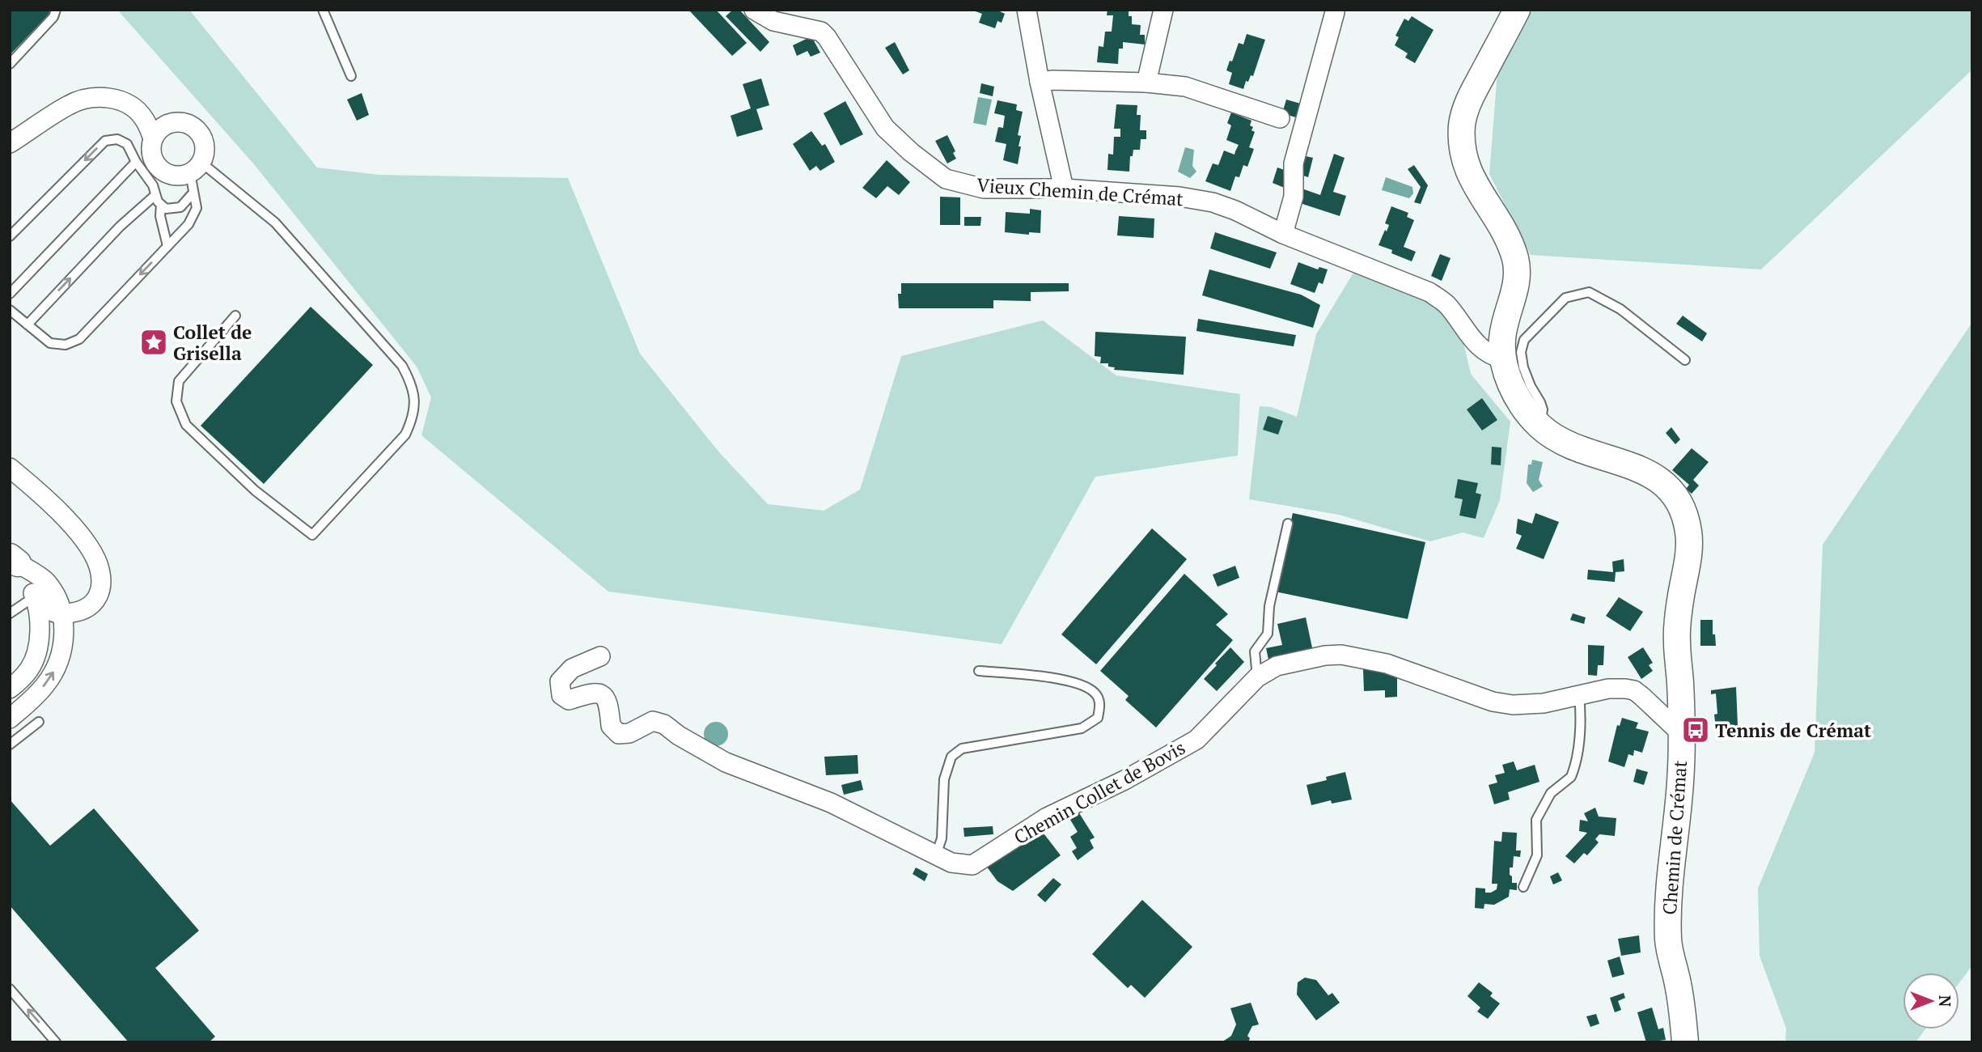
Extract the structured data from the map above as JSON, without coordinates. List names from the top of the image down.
{
  "streets": {
    "street": ["Vieux Chemin de Crémat", "Chemin Collet de Bovis", "Chemin de Crémat"]
  },
  "crossings": [
    ["Vieux Chemin de Crémat", "Chemin de Crémat"],
    ["Chemin Collet de Bovis", "Chemin de Crémat"]
  ],
  "places": {
    "place": ["Collet de Grisella"],
    "bus stop": ["Tennis de Crémat"]
  },
  "north": "right"
}
